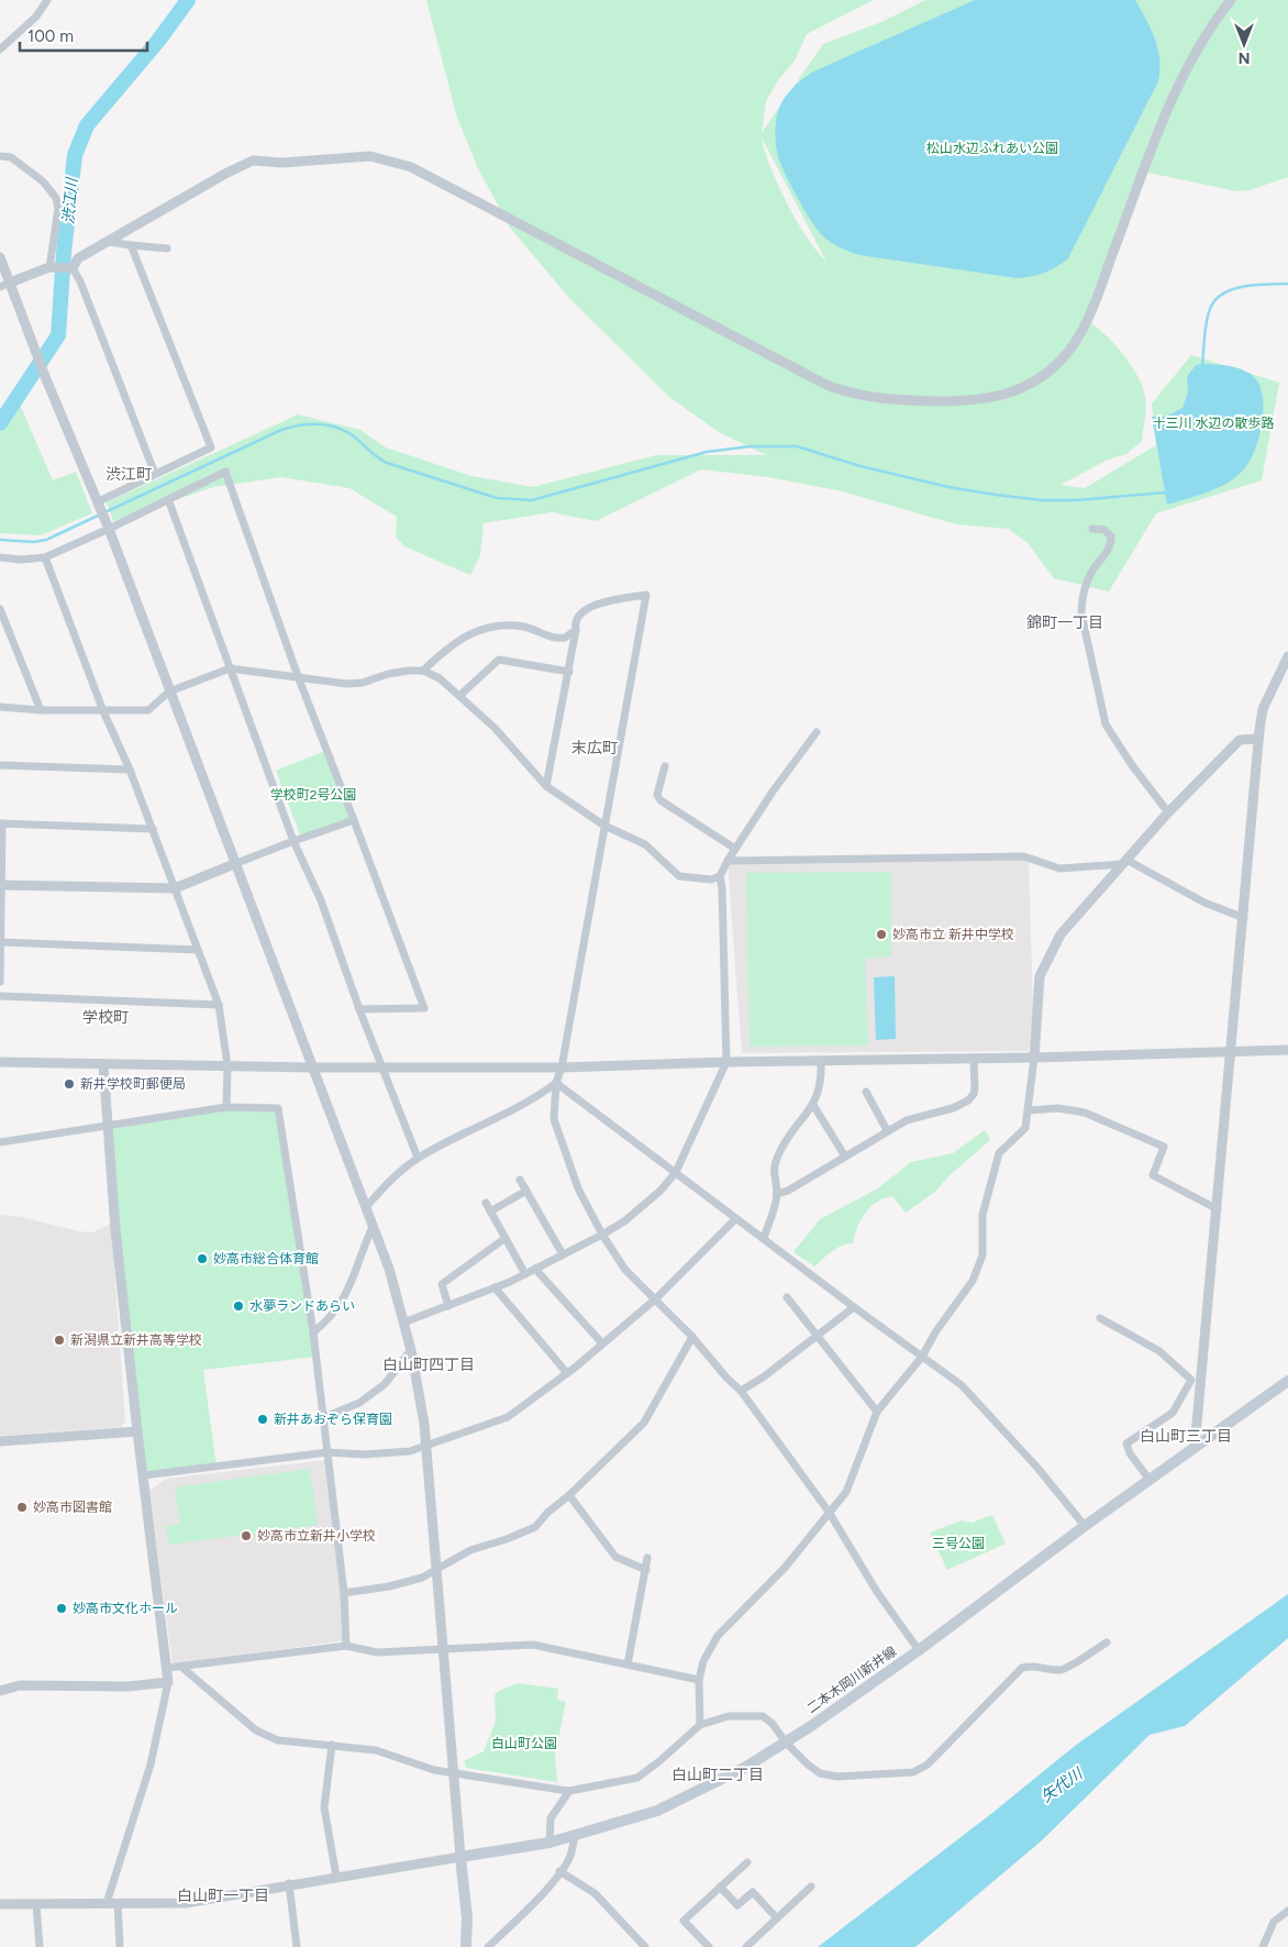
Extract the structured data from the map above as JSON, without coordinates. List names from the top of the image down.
{
  "streets": {
    "main road": ["二本木岡川新井線"]
  },
  "districts": [
    "渋江町",
    "錦町一丁目",
    "末広町",
    "学校町",
    "白山町四丁目",
    "白山町三丁目",
    "白山町二丁目",
    "白山町一丁目"
  ],
  "water": ["渋江川", "矢代川"],
  "parks": [
    "松山水辺ふれあい公園",
    "十三川 水辺の散歩路",
    "学校町2号公園",
    "三号公園",
    "白山町公園"
  ],
  "places": [
    "妙高市立 新井中学校",
    "新井学校町郵便局",
    "妙高市総合体育館",
    "水夢ランドあらい",
    "新潟県立新井高等学校",
    "新井あおぞら保育園",
    "妙高市図書館",
    "妙高市立新井小学校",
    "妙高市文化ホール"
  ],
  "scale_bar": "100 m",
  "north": "bottom"
}
